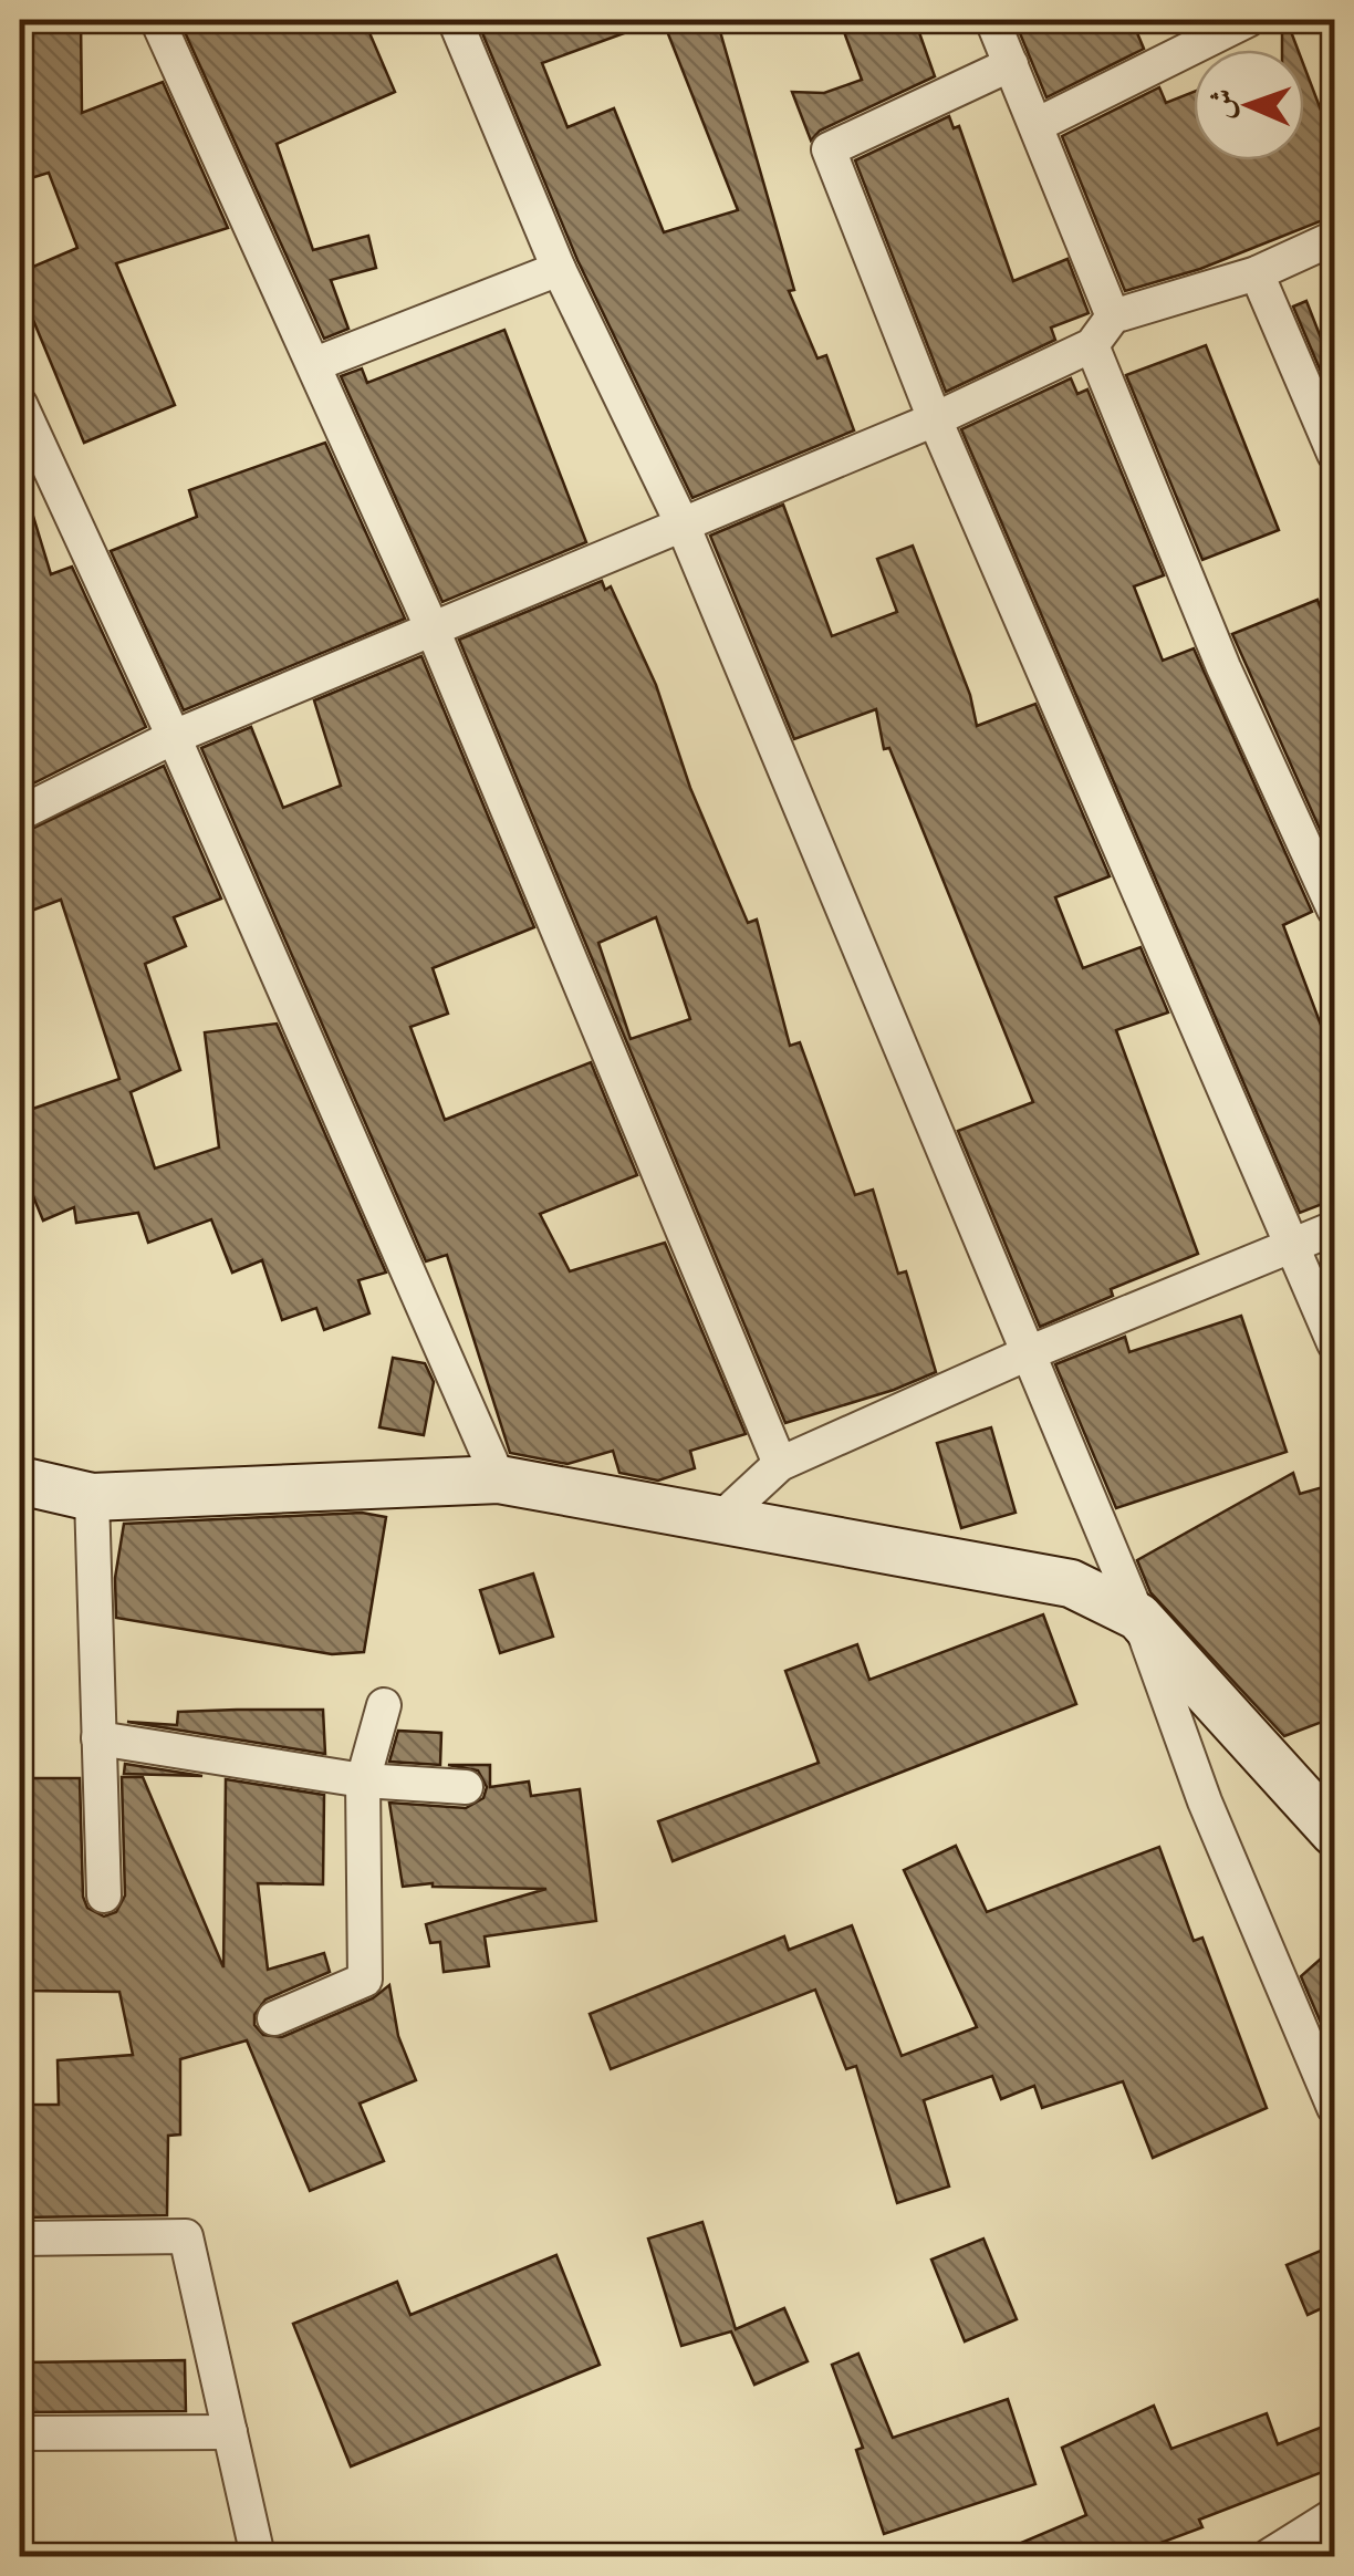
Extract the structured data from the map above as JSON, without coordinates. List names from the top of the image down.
{
  "north": "left"
}
